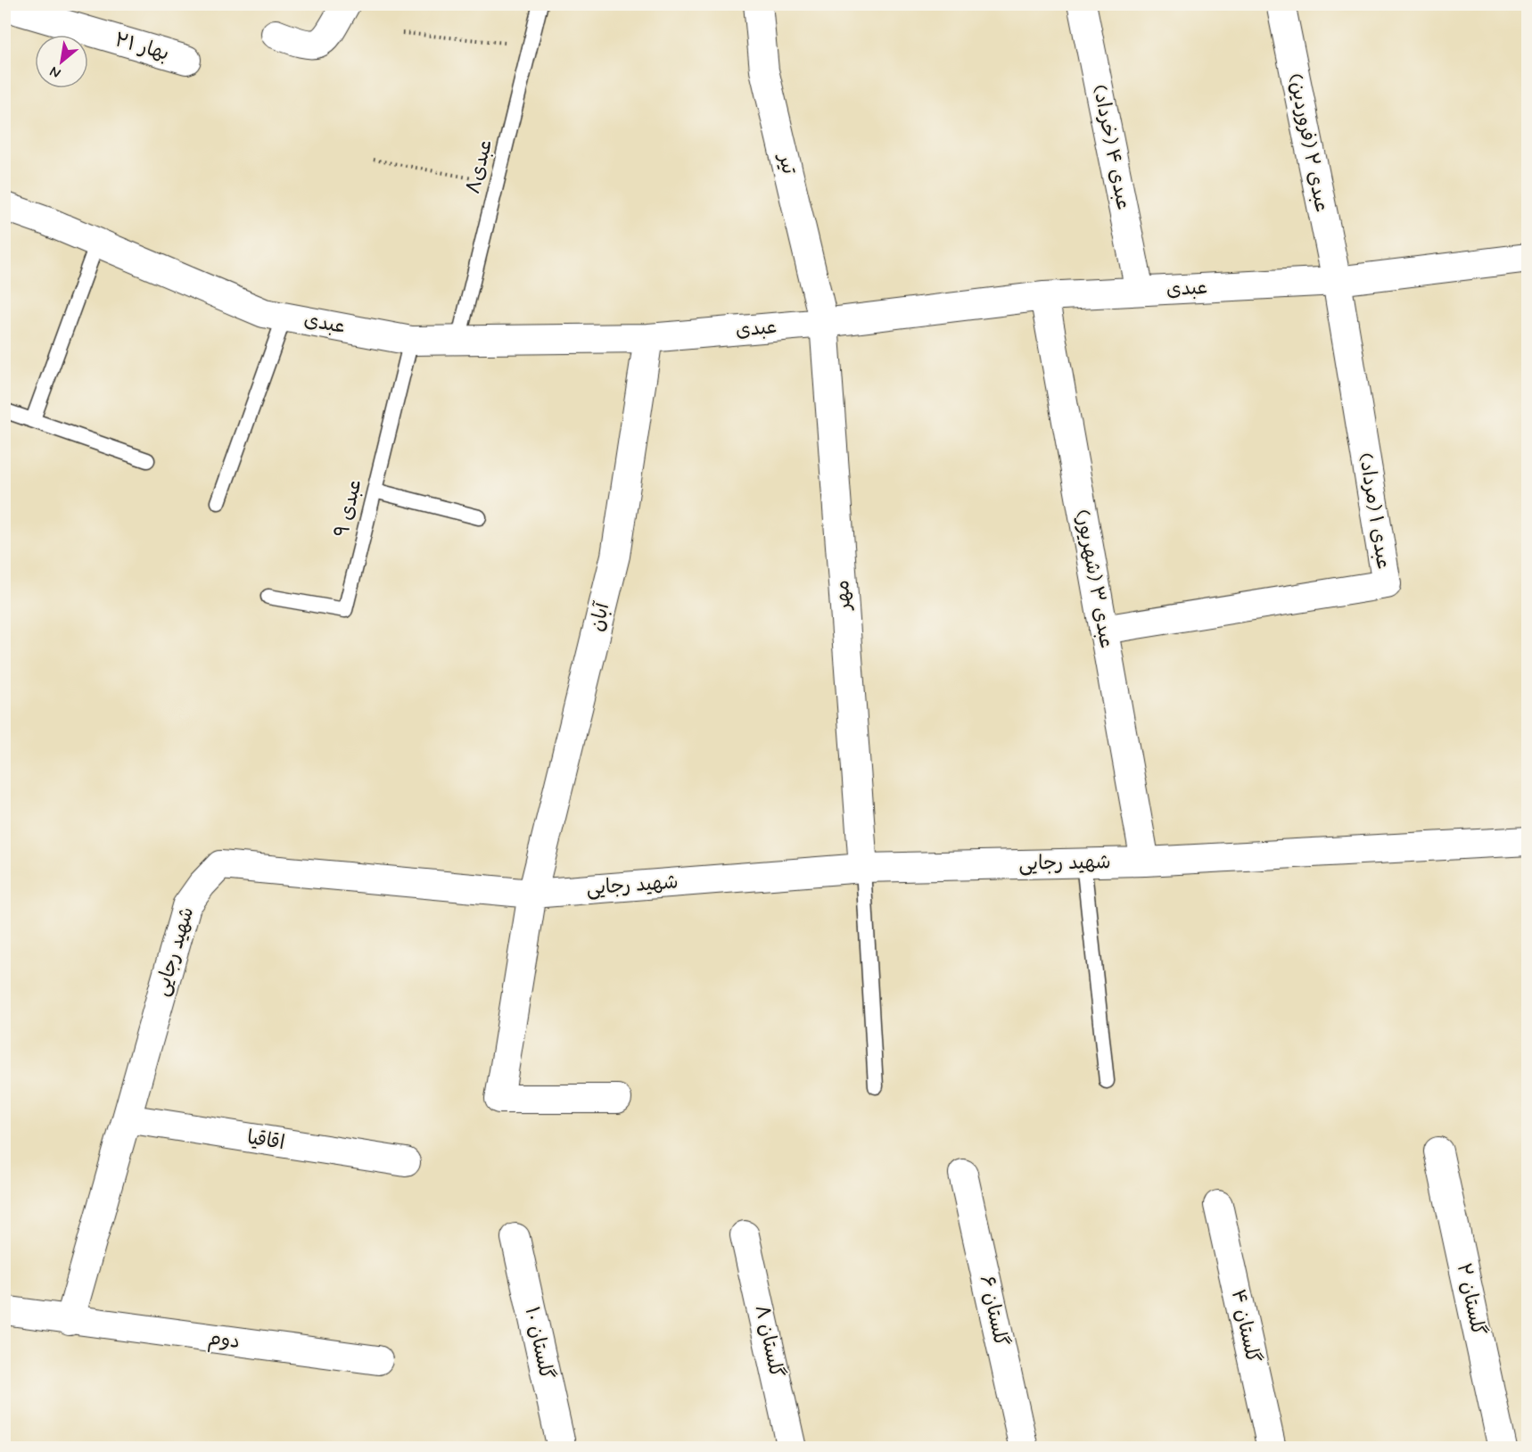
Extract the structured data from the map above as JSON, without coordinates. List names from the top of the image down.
{
  "streets": {
    "street": [
      "بهار ۲۱",
      "عبدی ۲ (فروردین)",
      "عبدی ۴ (خرداد)",
      "تیر",
      "عبدی",
      "عبدی ۱ (مرداد)",
      "عبدی ۳ (شهریور)",
      "مهر",
      "آبان",
      "شهید رجایی",
      "اقاقیا",
      "گلستان ۲",
      "گلستان ۶",
      "گلستان ۴",
      "دوم",
      "گلستان ۸",
      "گلستان ۱۰"
    ],
    "lane": ["عبدی۸", "عبدی ۹"]
  },
  "crossings": [
    ["عبدی ۲ (فروردین)", "عبدی"],
    ["عبدی ۲ (فروردین)", "عبدی ۱ (مرداد)"],
    ["عبدی ۴ (خرداد)", "عبدی"],
    ["تیر", "عبدی"],
    ["تیر", "مهر"],
    ["عبدی۸", "عبدی"],
    ["عبدی", "عبدی ۹"],
    ["عبدی", "عبدی ۱ (مرداد)"],
    ["عبدی", "عبدی ۳ (شهریور)"],
    ["عبدی", "مهر"],
    ["عبدی", "آبان"],
    ["عبدی ۱ (مرداد)", "عبدی ۳ (شهریور)"],
    ["عبدی ۳ (شهریور)", "شهید رجایی"],
    ["مهر", "شهید رجایی"],
    ["آبان", "شهید رجایی"],
    ["شهید رجایی", "اقاقیا"],
    ["شهید رجایی", "دوم"]
  ],
  "north": "bottom left"
}
